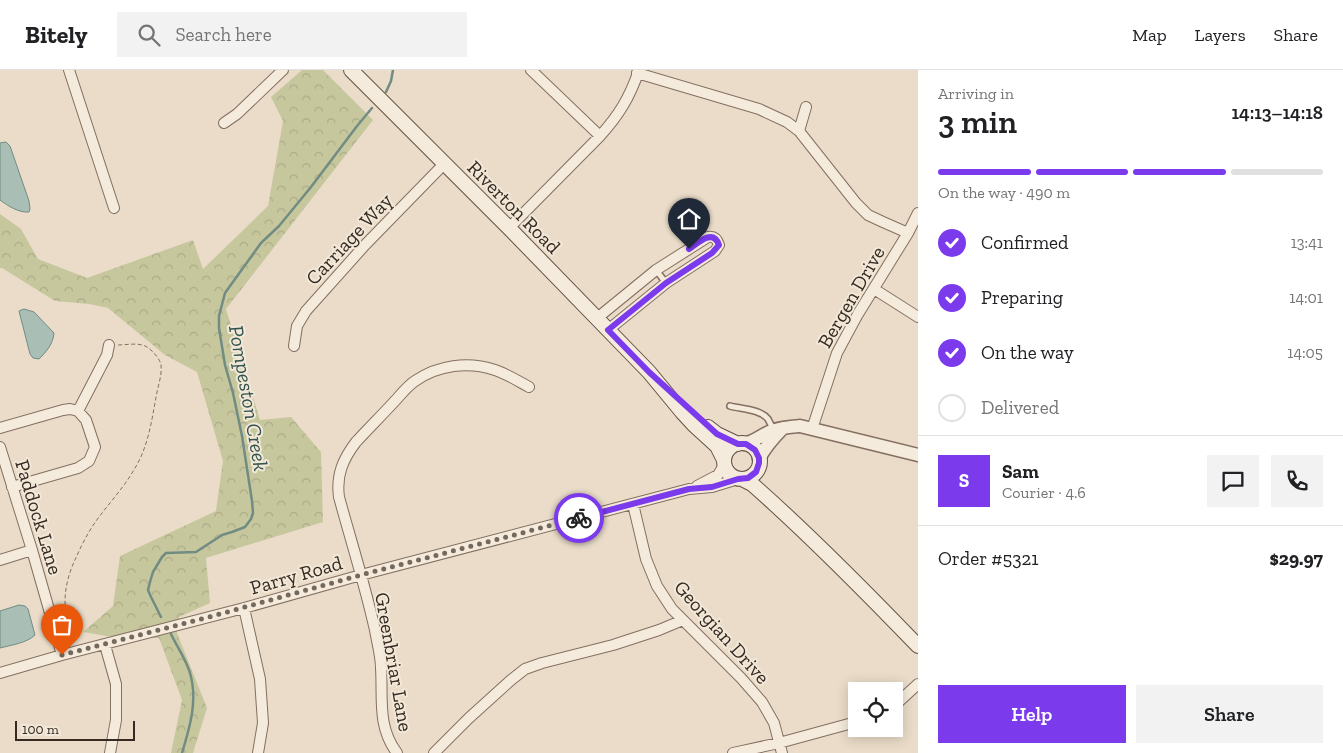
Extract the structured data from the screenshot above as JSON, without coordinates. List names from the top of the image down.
{
  "streets": {
    "main road": ["Riverton Road"],
    "street": [
      "Carriage Way",
      "Bergen Drive",
      "Paddock Lane",
      "Parry Road",
      "Georgian Drive",
      "Greenbriar Lane"
    ]
  },
  "crossings": [
    ["Riverton Road", "Carriage Way"],
    ["Riverton Road", "Parry Road"],
    ["Paddock Lane", "Parry Road"],
    ["Parry Road", "Georgian Drive"],
    ["Parry Road", "Greenbriar Lane"]
  ],
  "water": ["Pompeston Creek"],
  "scale_bar": "100 m",
  "page": {
    "header": "Bitely",
    "search": "Search here",
    "nav": ["Map", "Layers", "Share"],
    "heading": ["3 min", "Arriving in", "14:13–14:18"],
    "panel": [
      "Sam",
      "Courier · 4.6",
      "Order #5321",
      "$29.97"
    ],
    "bar": "On the way · 490 m",
    "list": [
      ["Confirmed", "13:41"],
      ["Preparing", "14:01"],
      ["On the way", "14:05"],
      "Delivered"
    ],
    "round": "S",
    "buttons": ["Help", "Share"],
    "scale": "100 m"
  }
}
